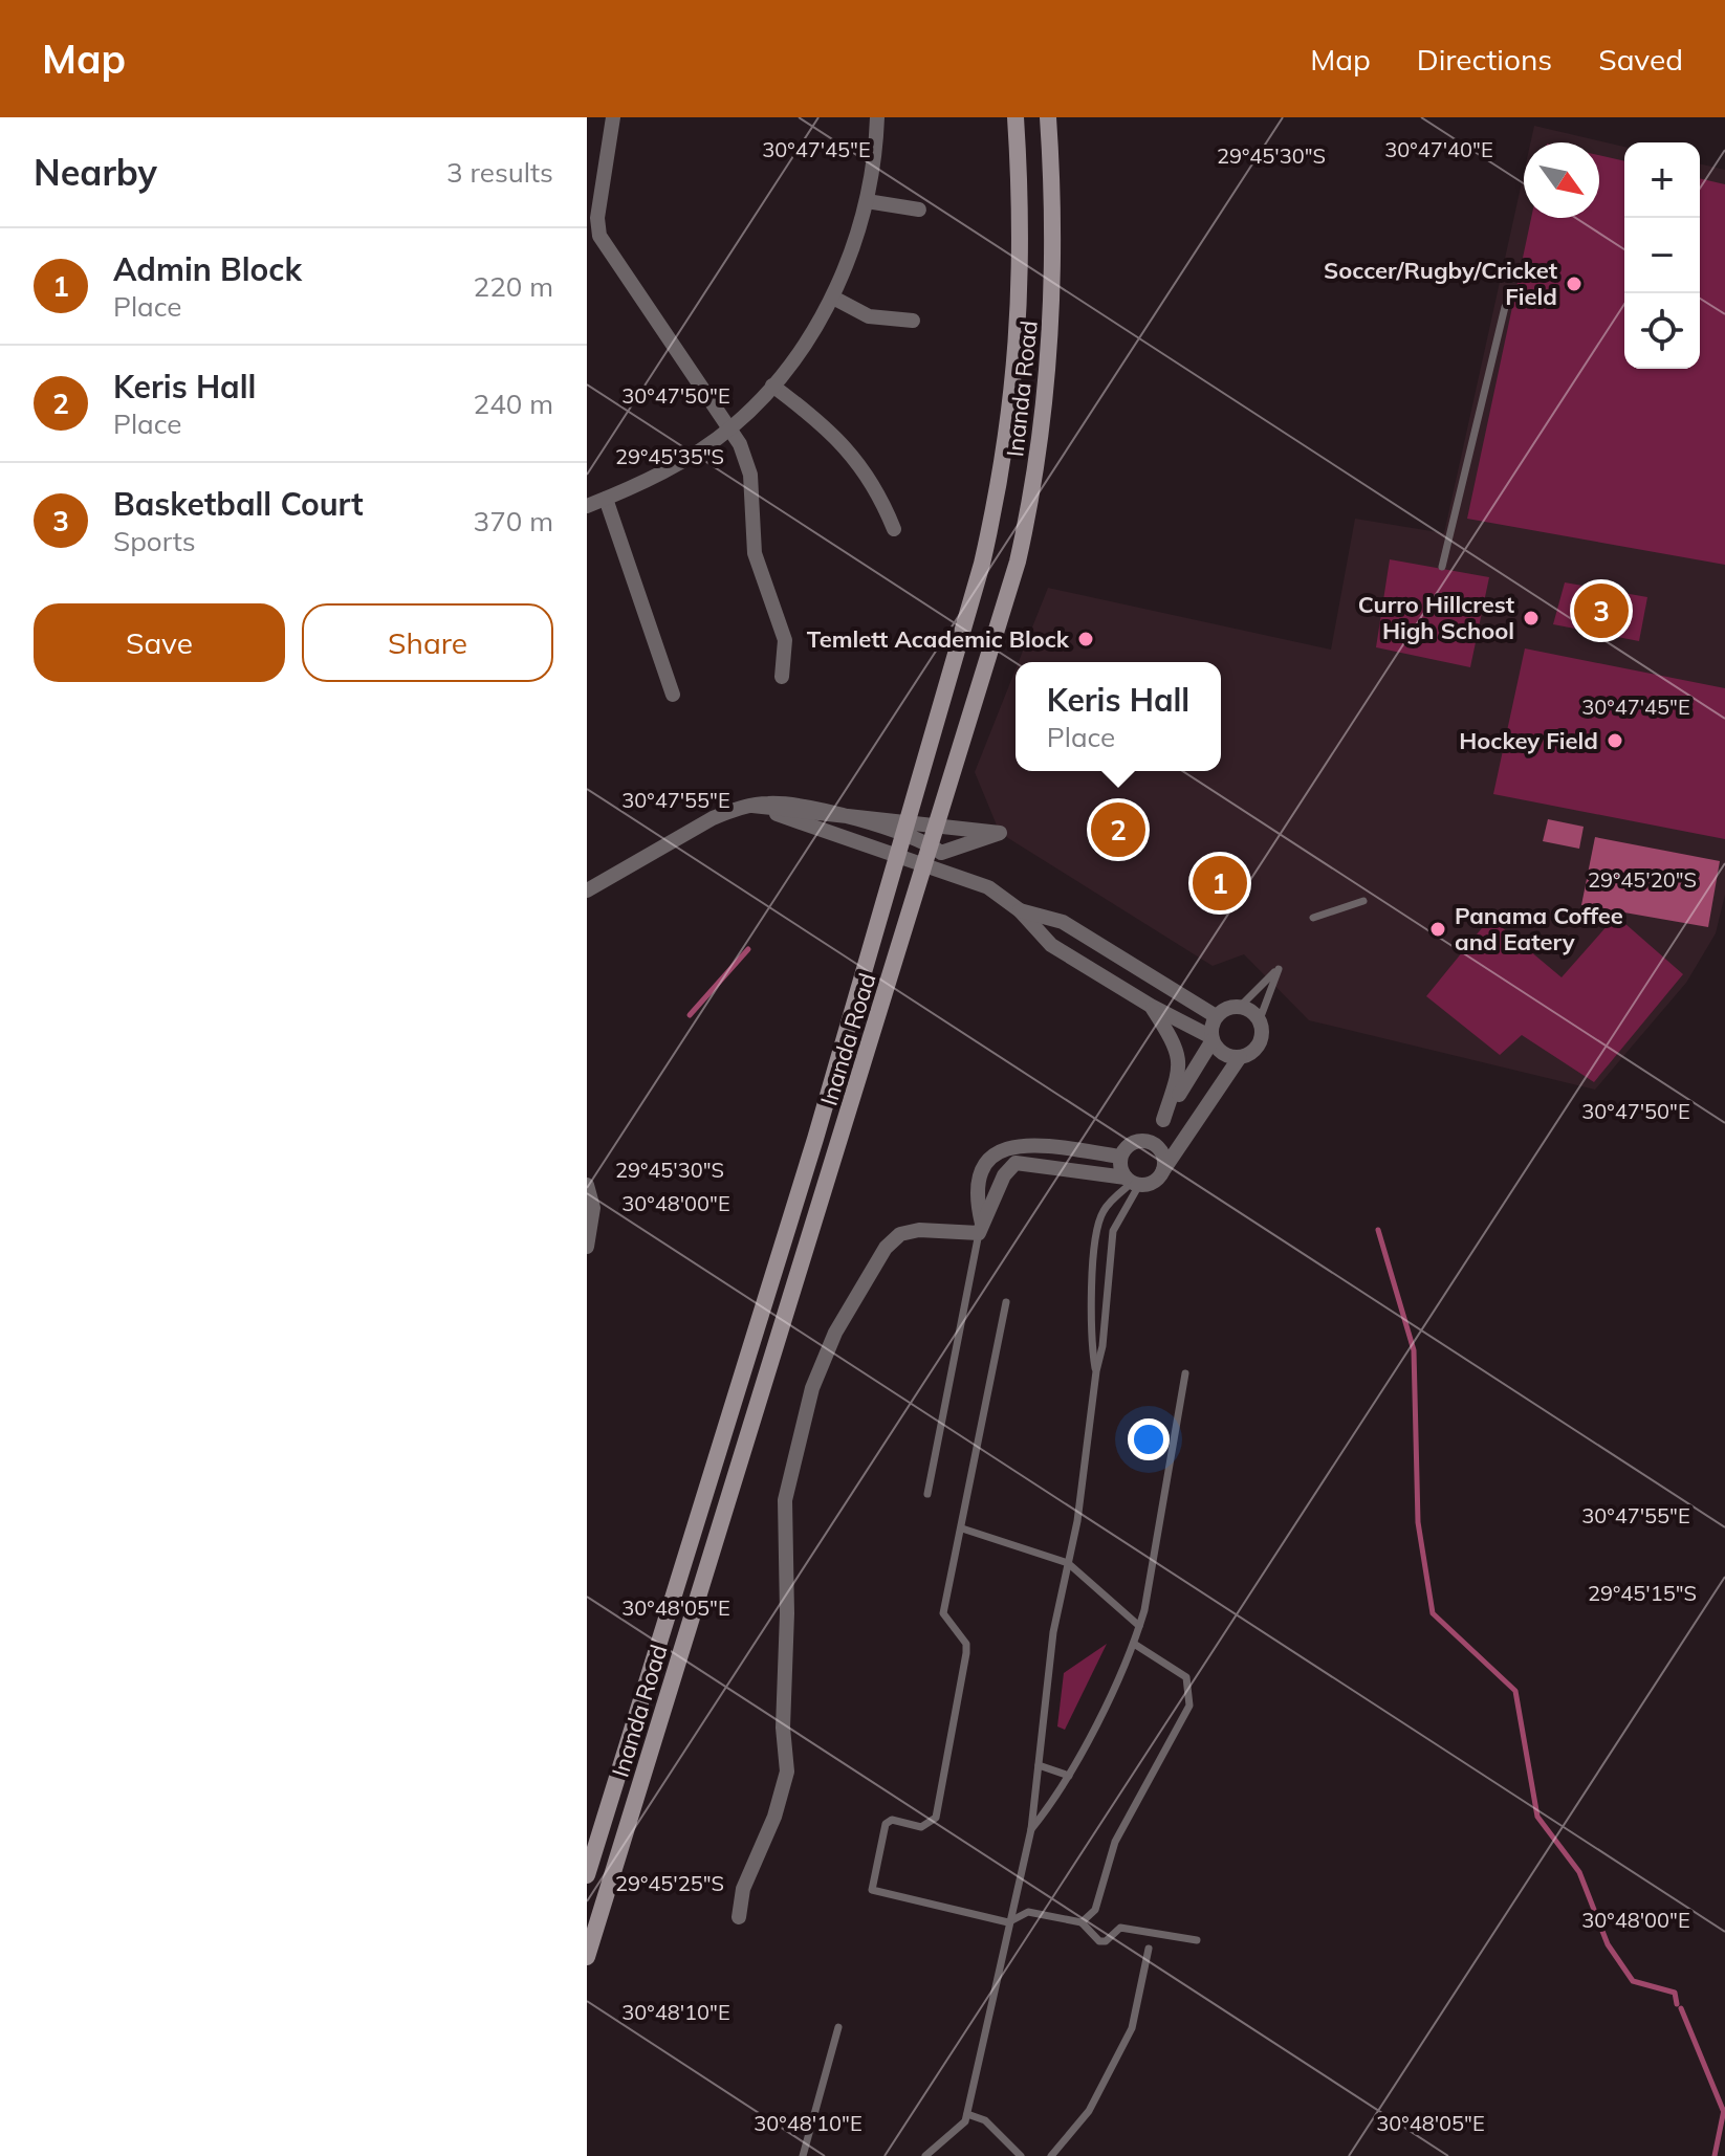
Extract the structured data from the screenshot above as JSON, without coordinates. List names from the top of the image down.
{
  "streets": {
    "main road": ["Inanda Road"]
  },
  "places": [
    "Soccer/Rugby/Cricket Field",
    "Curro Hillcrest High School",
    "Temlett Academic Block",
    "Hockey Field",
    "Panama Coffee and Eatery"
  ],
  "north": "bottom right",
  "page": {
    "header": "Map",
    "nav": ["Map", "Directions", "Saved"],
    "heading": ["Nearby", "3 results"],
    "map_buttons": ["+", "−"],
    "list": [
      {
        "mark": "1",
        "name": "Admin Block",
        "note": "Place",
        "value": "220 m"
      },
      {
        "mark": "2",
        "name": "Keris Hall",
        "note": "Place",
        "value": "240 m"
      },
      {
        "mark": "3",
        "name": "Basketball Court",
        "note": "Sports",
        "value": "370 m"
      }
    ],
    "buttons": ["Save", "Share"],
    "pins": ["3", "2", "1"],
    "popup": ["Keris Hall", "Place"]
  },
  "coordinates": [
    "30°47'45\"E",
    "30°47'40\"E",
    "29°45'30\"S",
    "30°47'50\"E",
    "29°45'35\"S",
    "30°47'55\"E",
    "29°45'20\"S",
    "30°48'00\"E",
    "29°45'15\"S",
    "30°48'05\"E",
    "29°45'25\"S",
    "30°48'10\"E"
  ]
}
